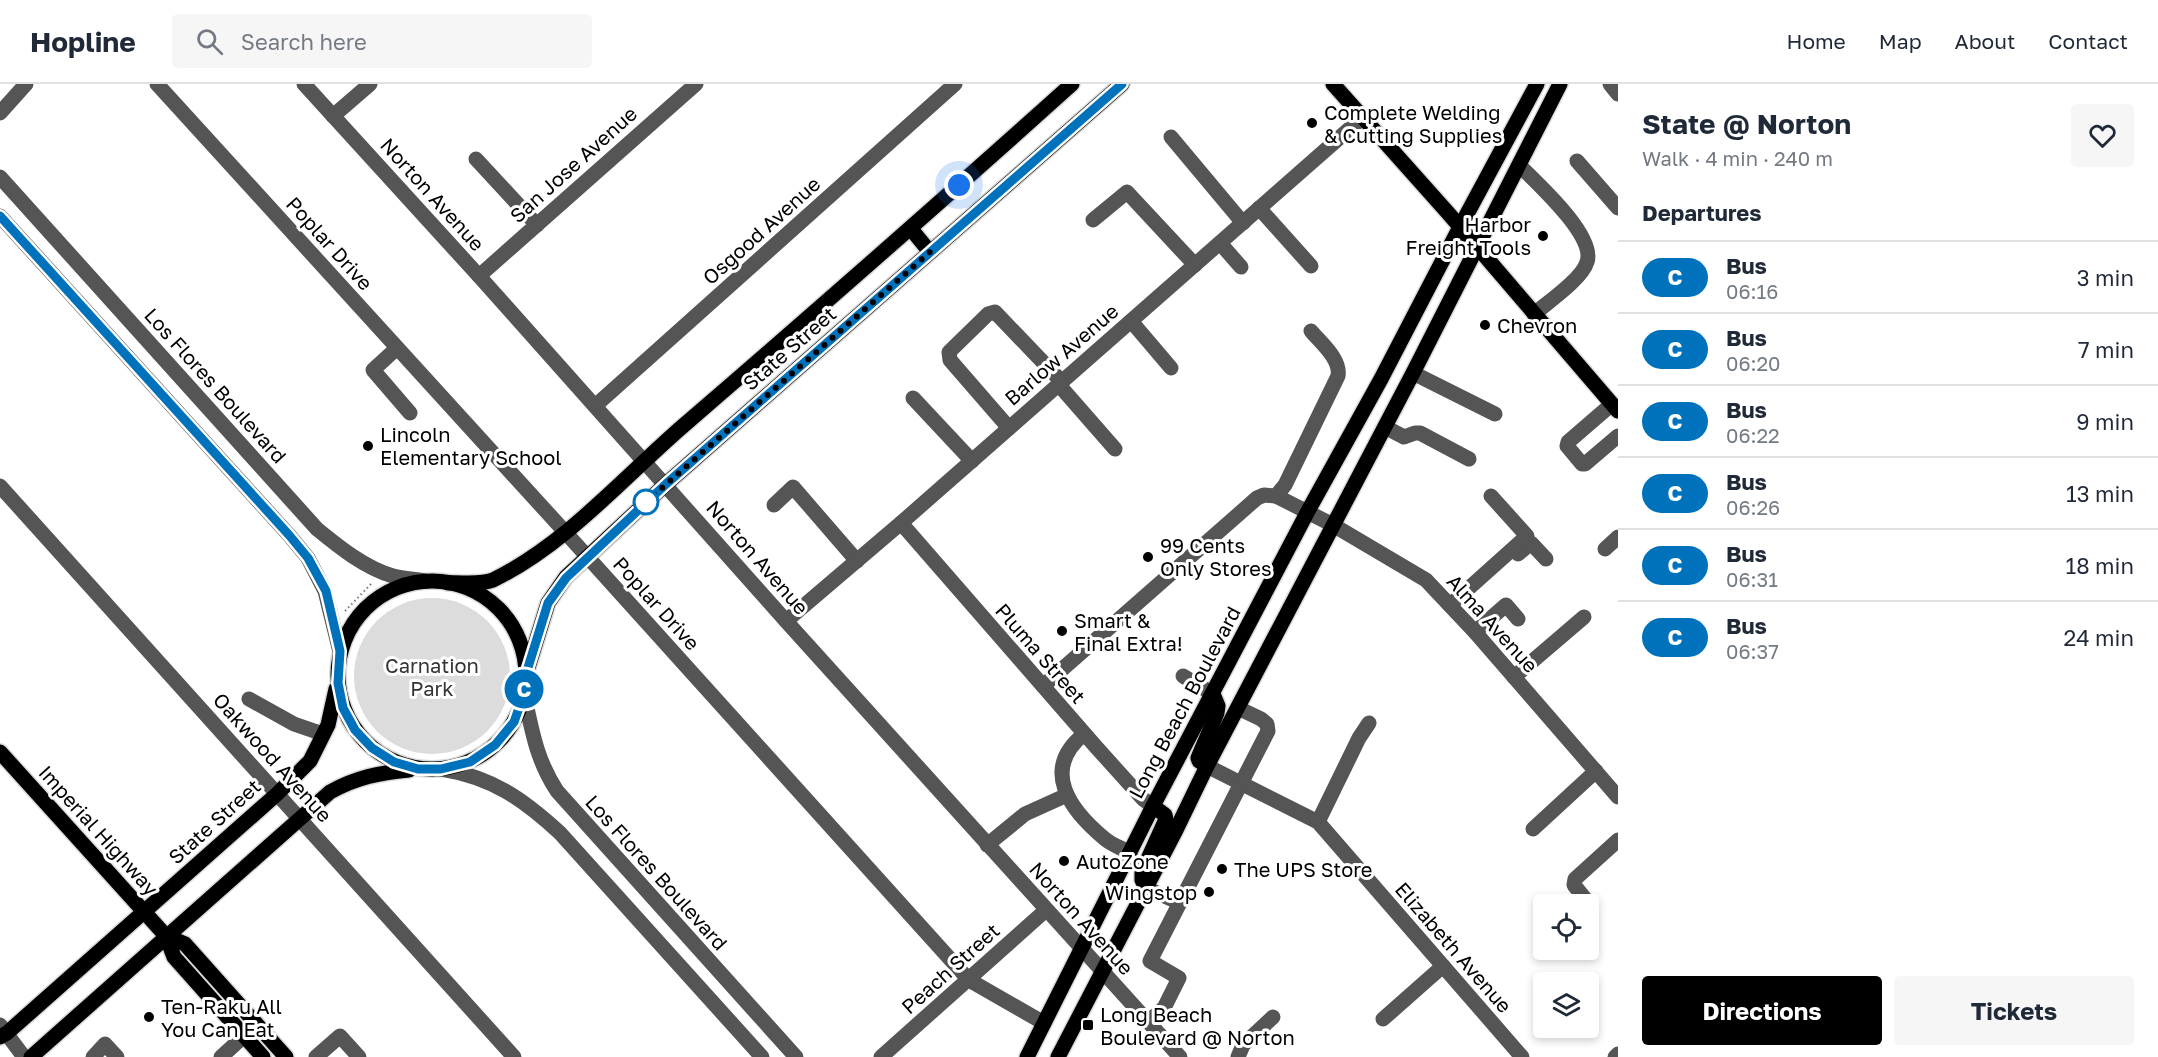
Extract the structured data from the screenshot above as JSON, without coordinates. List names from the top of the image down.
{
  "streets": {
    "main road": ["State Street", "Long Beach Boulevard", "Imperial Highway"],
    "street": [
      "San Jose Avenue",
      "Norton Avenue",
      "Osgood Avenue",
      "Poplar Drive",
      "Barlow Avenue",
      "Los Flores Boulevard",
      "Alma Avenue",
      "Pluma Street",
      "Oakwood Avenue",
      "Elizabeth Avenue",
      "Peach Street"
    ]
  },
  "crossings": [
    ["San Jose Avenue", "Norton Avenue"],
    ["Norton Avenue", "Osgood Avenue"],
    ["Norton Avenue", "State Street"],
    ["Norton Avenue", "Barlow Avenue"],
    ["Norton Avenue", "Long Beach Boulevard"],
    ["Norton Avenue", "Peach Street"],
    ["Poplar Drive", "State Street"],
    ["Poplar Drive", "Long Beach Boulevard"],
    ["Poplar Drive", "Peach Street"],
    ["State Street", "Los Flores Boulevard"],
    ["State Street", "Oakwood Avenue"],
    ["State Street", "Imperial Highway"],
    ["Barlow Avenue", "Pluma Street"],
    ["Alma Avenue", "Long Beach Boulevard"],
    ["Pluma Street", "Long Beach Boulevard"]
  ],
  "parks": ["Carnation Park"],
  "places": {
    "other": [
      "Complete Welding & Cutting Supplies",
      "Harbor Freight Tools",
      "Chevron",
      "Lincoln Elementary School",
      "99 Cents Only Stores",
      "Smart & Final Extra!",
      "AutoZone",
      "The UPS Store",
      "Wingstop",
      "Ten-Raku All You Can Eat"
    ],
    "transit": ["Long Beach Boulevard @ Norton"]
  },
  "lines": ["bus line C"],
  "page": {
    "header": "Hopline",
    "search": "Search here",
    "nav": [
      "Home",
      "Map",
      "About",
      "Contact"
    ],
    "on_map": "C",
    "heading": [
      ["State @ Norton", "Walk · 4 min · 240 m"],
      "Departures"
    ],
    "list": [
      {
        "mark": "C",
        "name": "Bus",
        "note": "06:16",
        "value": "3 min"
      },
      {
        "mark": "C",
        "name": "Bus",
        "note": "06:20",
        "value": "7 min"
      },
      {
        "mark": "C",
        "name": "Bus",
        "note": "06:22",
        "value": "9 min"
      },
      {
        "mark": "C",
        "name": "Bus",
        "note": "06:26",
        "value": "13 min"
      },
      {
        "mark": "C",
        "name": "Bus",
        "note": "06:31",
        "value": "18 min"
      },
      {
        "mark": "C",
        "name": "Bus",
        "note": "06:37",
        "value": "24 min"
      }
    ],
    "buttons": ["Directions", "Tickets"]
  }
}
